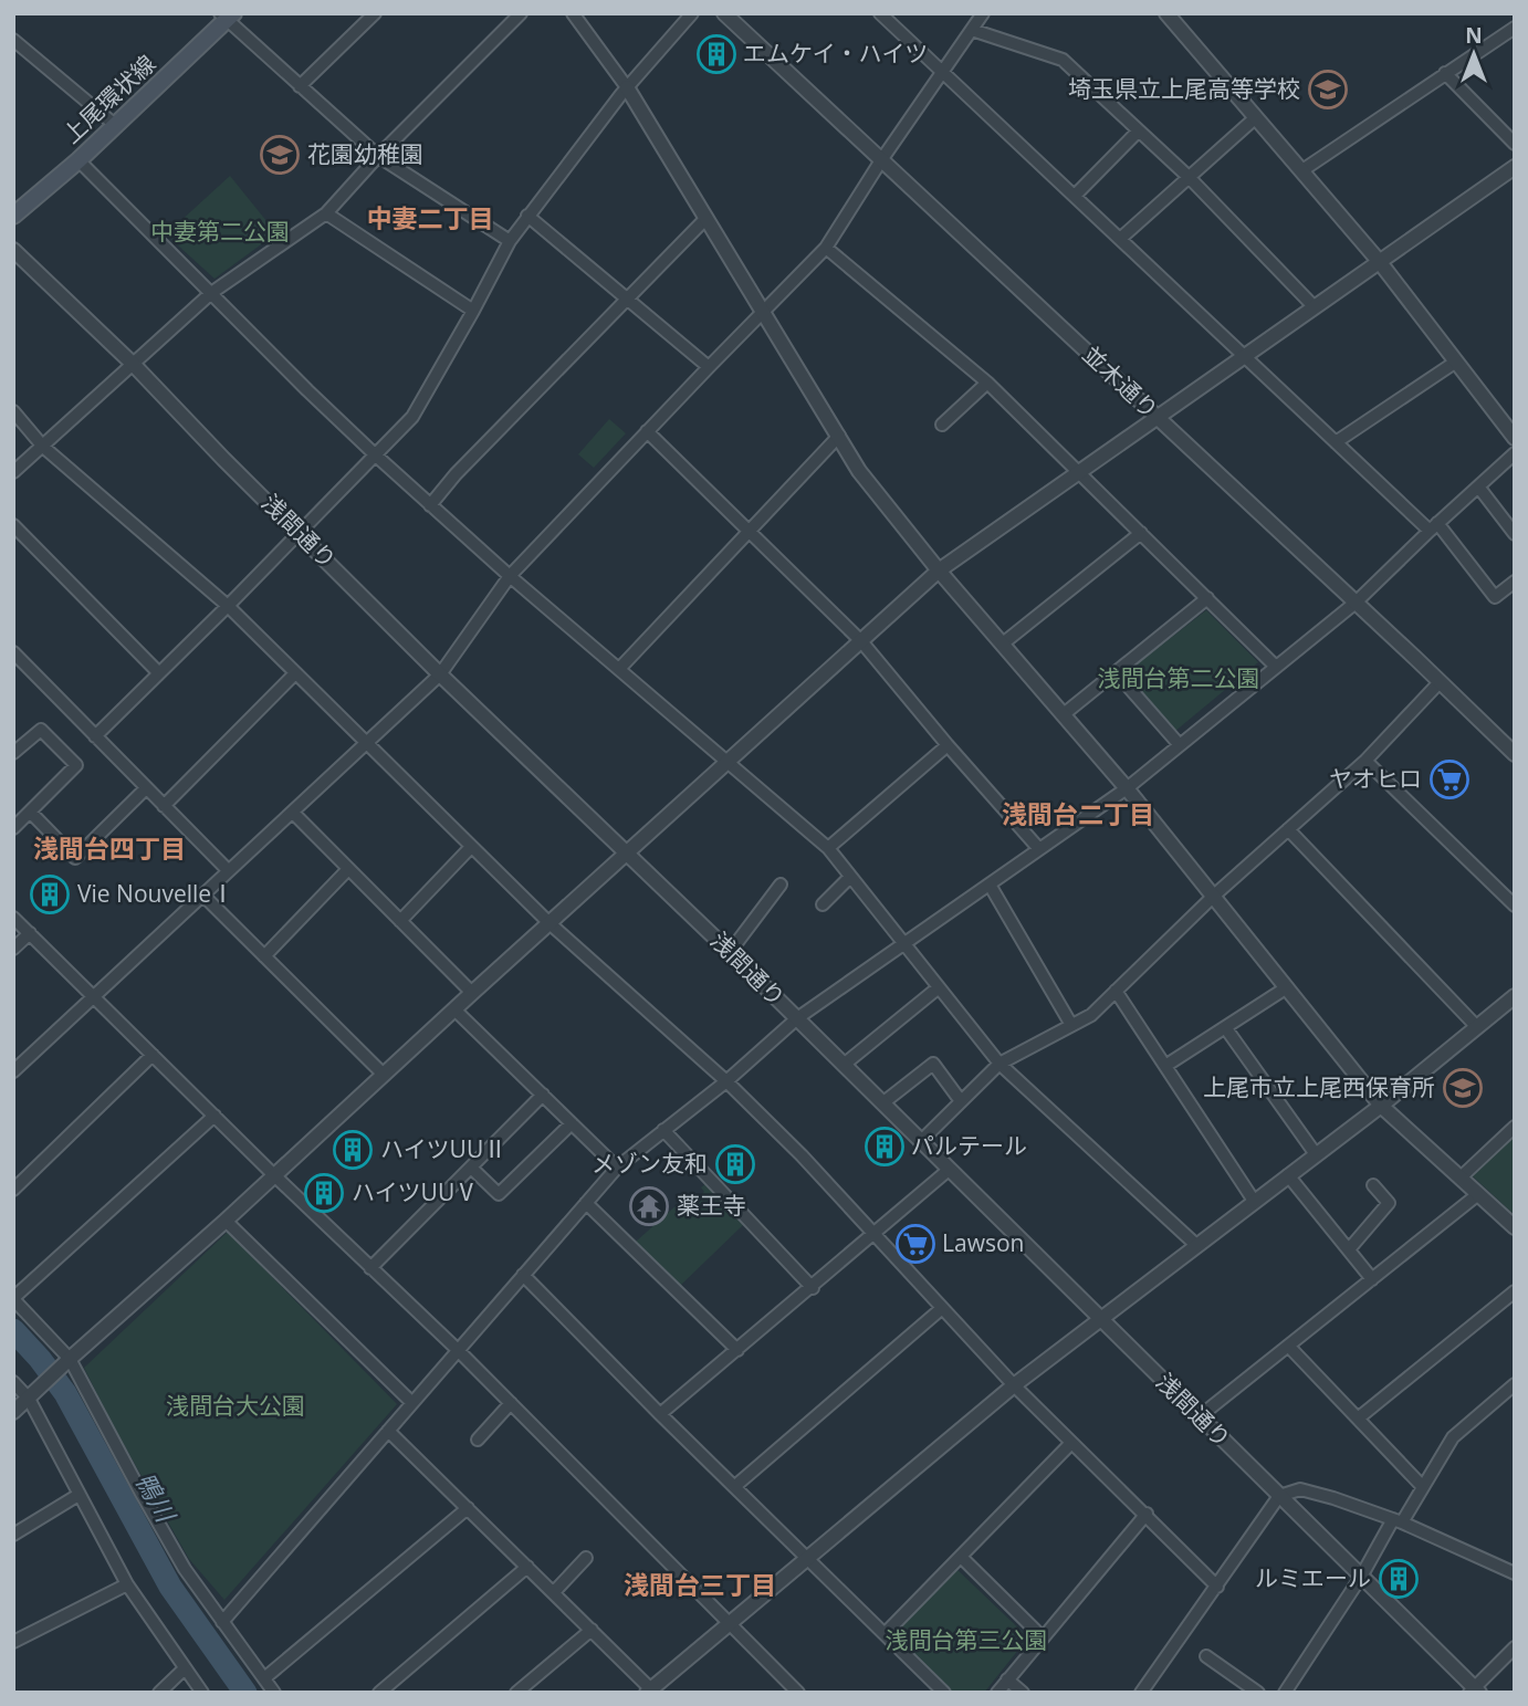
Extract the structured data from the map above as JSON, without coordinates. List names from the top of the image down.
{
  "streets": {
    "main road": ["上尾環状線"],
    "street": ["並木通り", "浅間通り"]
  },
  "districts": [
    "中妻二丁目",
    "浅間台二丁目",
    "浅間台四丁目",
    "浅間台三丁目"
  ],
  "water": ["鴨川"],
  "parks": [
    "中妻第二公園",
    "浅間台第二公園",
    "浅間台大公園",
    "浅間台第三公園"
  ],
  "places": {
    "building": [
      "エムケイ・ハイツ",
      "Vie NouvelleⅠ",
      "パルテール",
      "ハイツUUⅡ",
      "メゾン友和",
      "ハイツUUⅤ",
      "ルミエール"
    ],
    "school or university": ["埼玉県立上尾高等学校", "花園幼稚園", "上尾市立上尾西保育所"],
    "supermarket": ["ヤオヒロ", "Lawson"],
    "temple": ["薬王寺"]
  },
  "north": "top"
}
